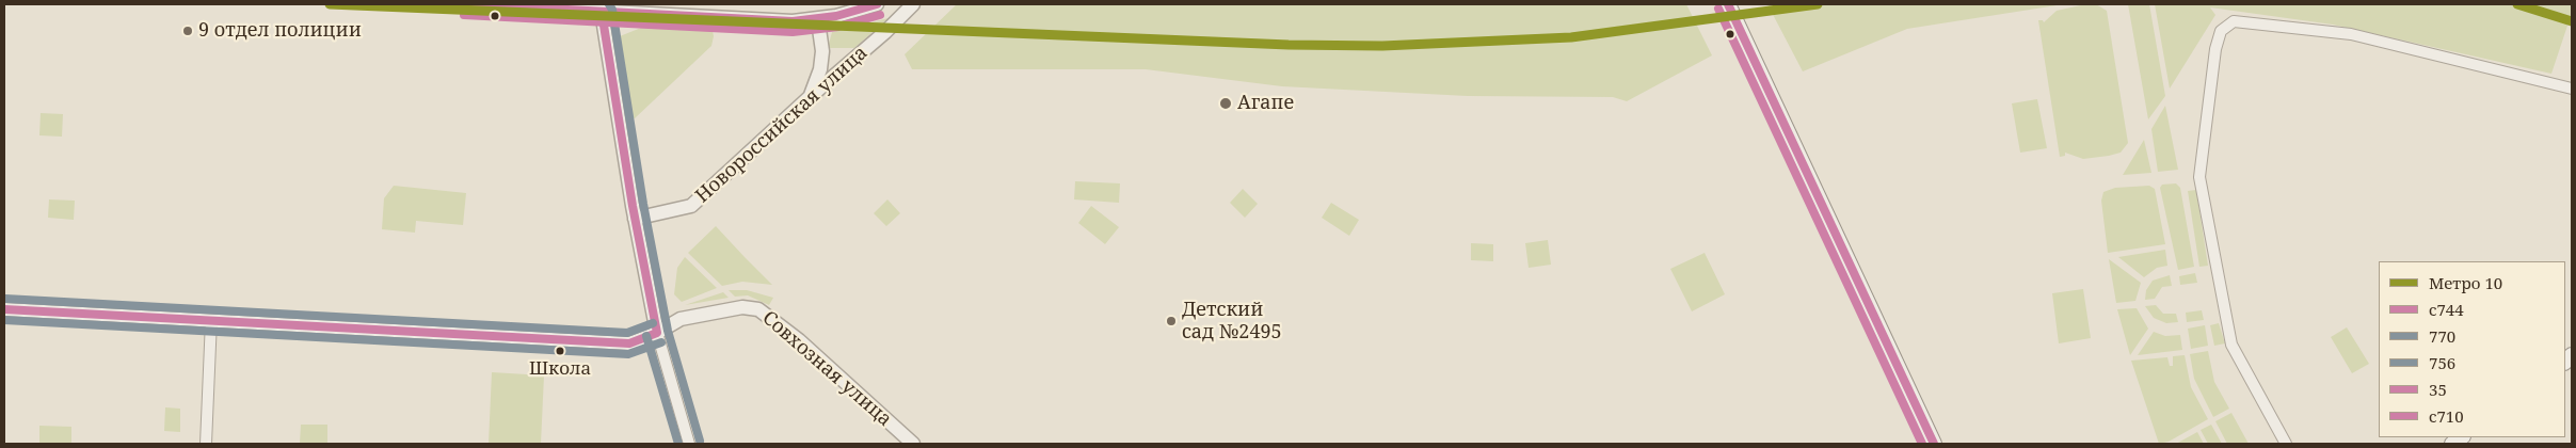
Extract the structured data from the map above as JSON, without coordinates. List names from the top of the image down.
{
  "streets": {
    "street": ["Новороссийская улица", "Совхозная улица"]
  },
  "places": [
    "9 отдел полиции",
    "Агапе",
    "Детский сад №2495",
    "Школа"
  ],
  "lines": [
    "metro line 10",
    "transit line с744",
    "transit line 756",
    "transit line с710",
    "transit line 35",
    "transit line 770"
  ],
  "legend": [
    "Метро 10",
    "с744",
    "770",
    "756",
    "35",
    "с710"
  ]
}
